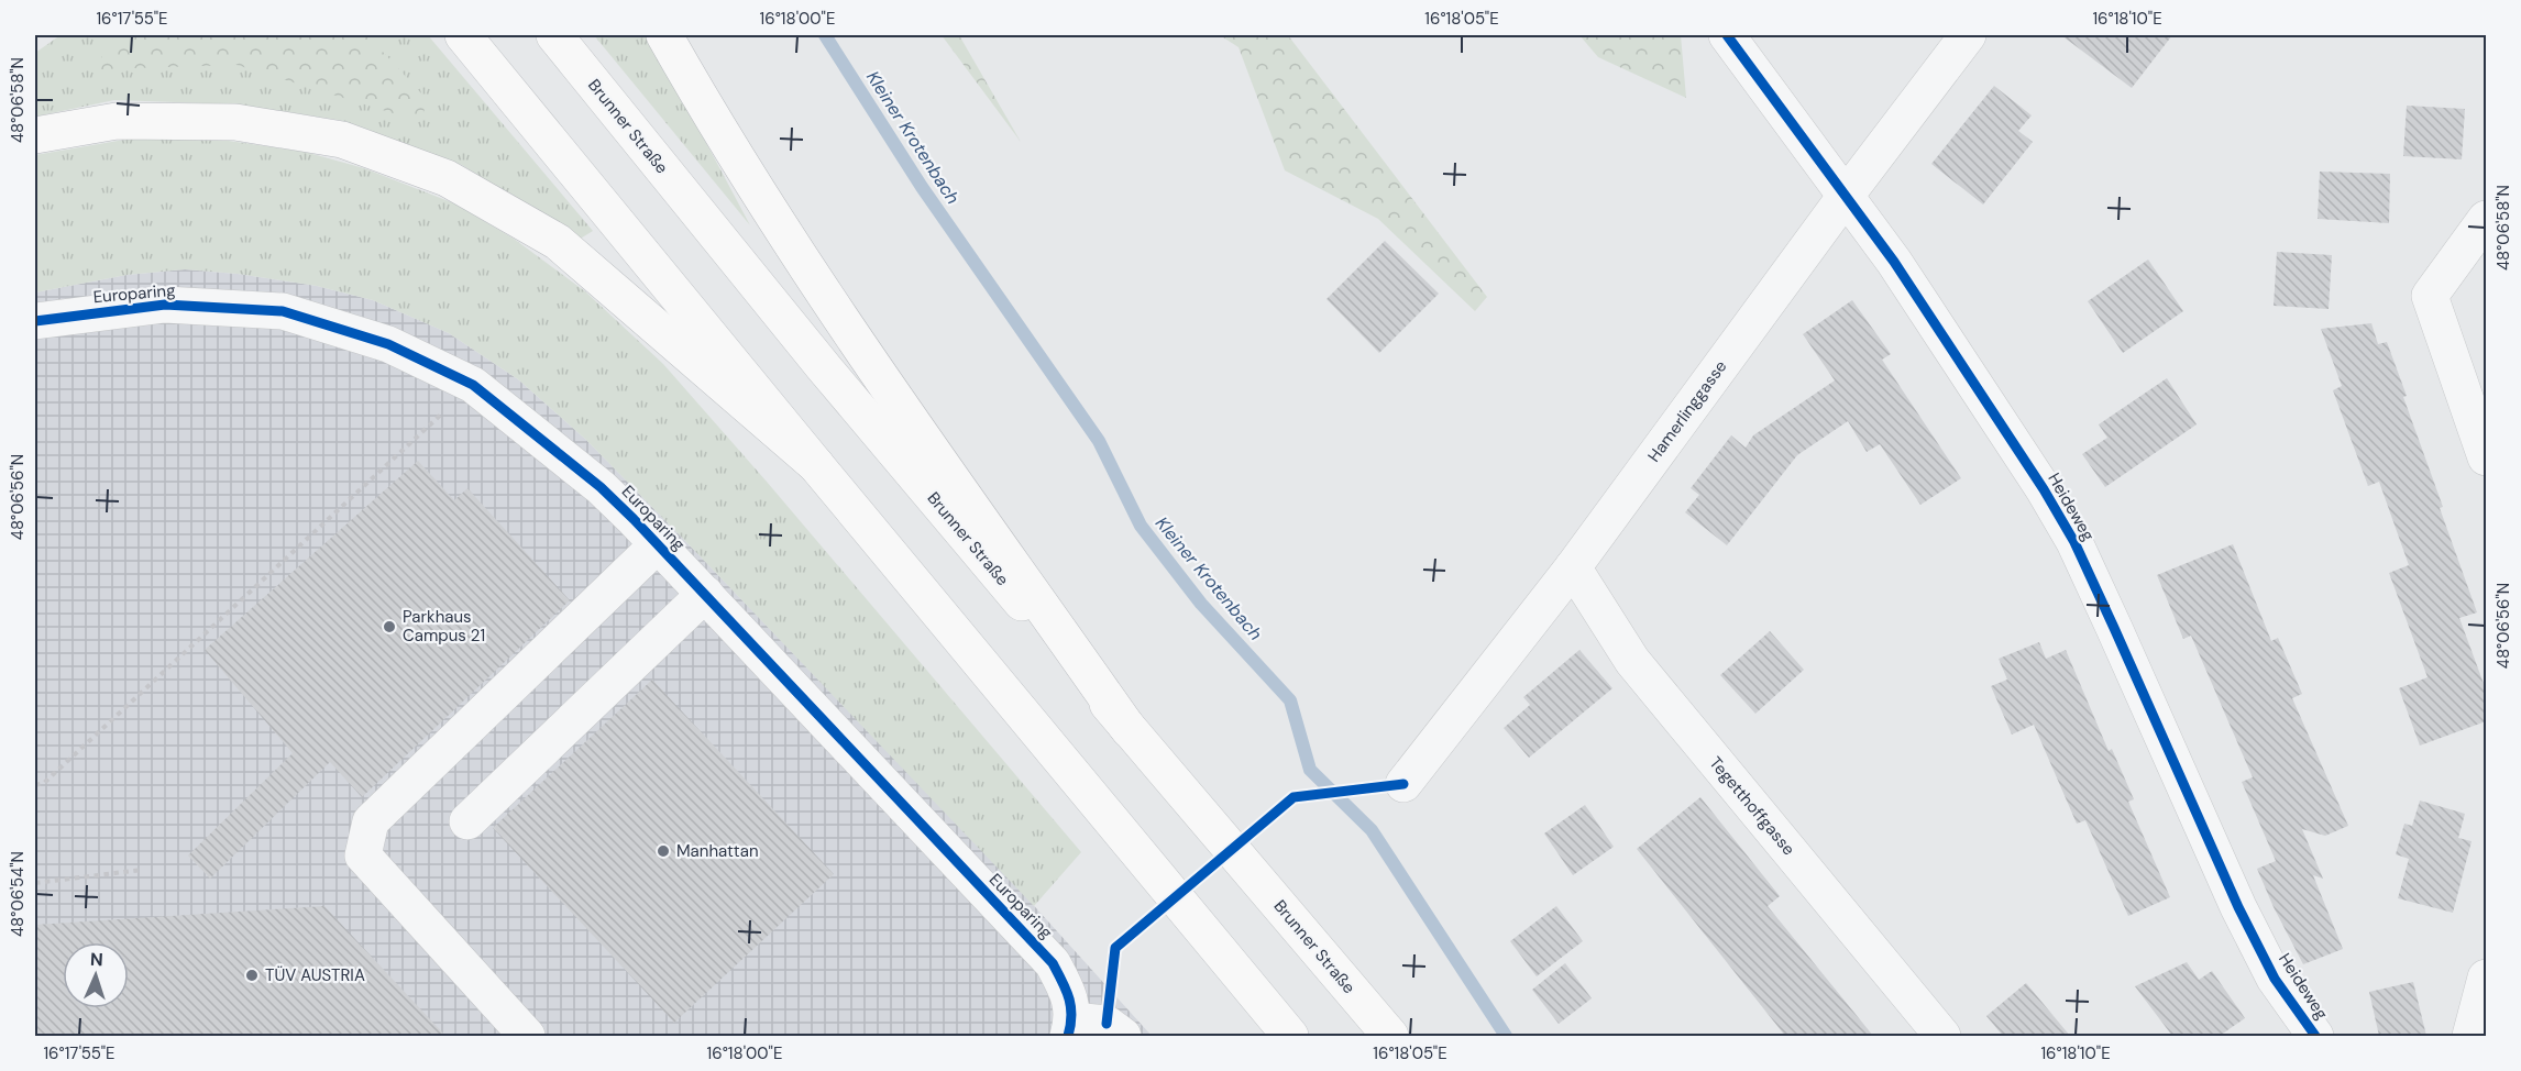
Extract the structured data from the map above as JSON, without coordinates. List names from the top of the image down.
{
  "streets": {
    "main road": ["Brunner Straße"],
    "street": [
      "Europaring",
      "Hamerlinggasse",
      "Heideweg",
      "Tegetthoffgasse"
    ]
  },
  "crossings": [
    ["Hamerlinggasse", "Heideweg"],
    ["Hamerlinggasse", "Tegetthoffgasse"]
  ],
  "water": ["Kleiner Krotenbach"],
  "places": ["Parkhaus Campus 21", "Manhattan", "TÜV AUSTRIA"],
  "north": "top",
  "coordinates": [
    "16°17'55\"E",
    "16°18'00\"E",
    "16°18'05\"E",
    "16°18'10\"E",
    "48°06'58\"N",
    "48°06'56\"N",
    "48°06'54\"N"
  ]
}
